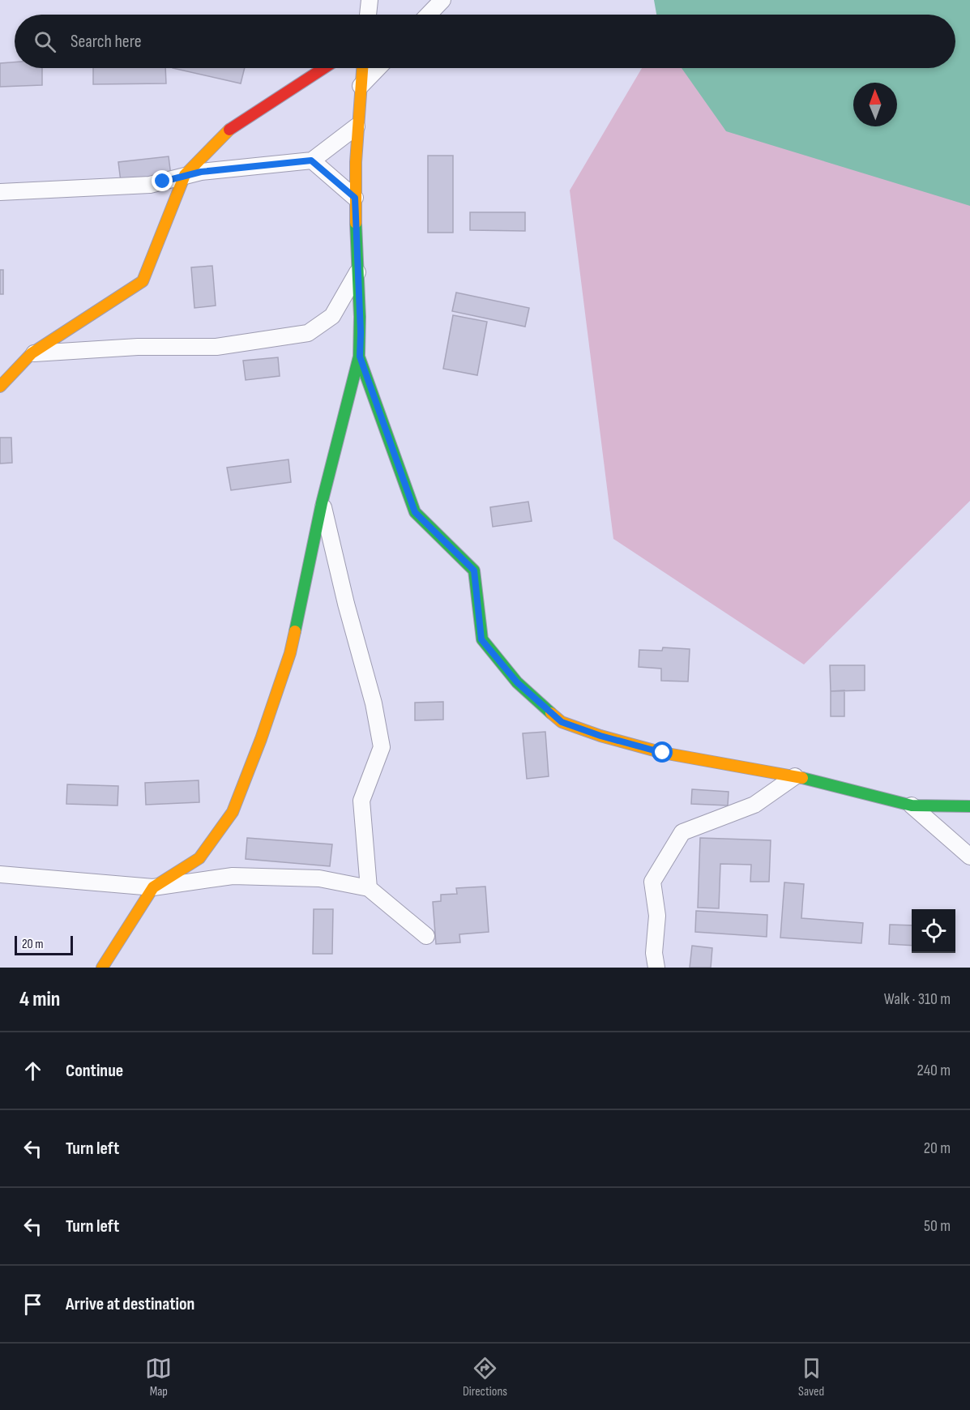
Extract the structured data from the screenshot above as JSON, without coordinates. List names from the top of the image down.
{
  "scale_bar": "20 m",
  "north": "top",
  "page": {
    "search": "Search here",
    "scale": "20 m",
    "heading": ["4 min", "Walk · 310 m"],
    "list": [
      ["Continue", "240 m"],
      ["Turn left", "20 m"],
      ["Turn left", "50 m"],
      "Arrive at destination"
    ],
    "nav": ["Map", "Directions", "Saved"]
  }
}
